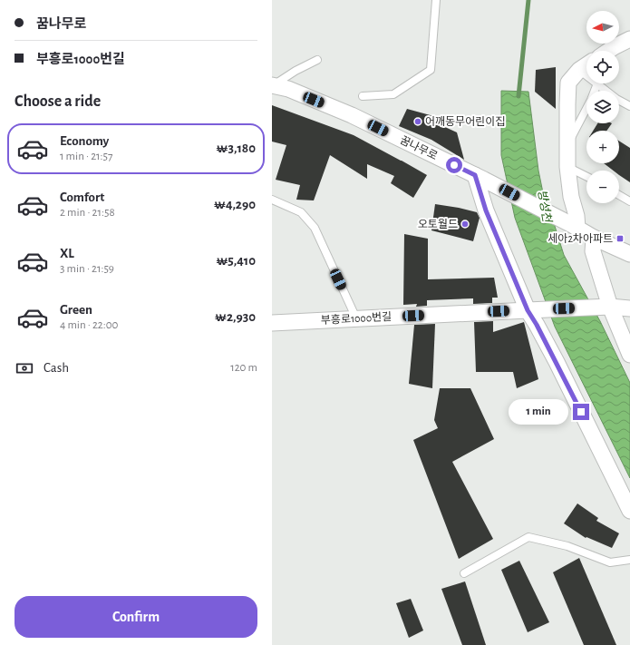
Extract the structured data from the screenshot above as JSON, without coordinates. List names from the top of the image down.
{
  "streets": {
    "street": ["꿈나무로", "부흥로1000번길"]
  },
  "water": ["방성천"],
  "places": {
    "other": ["어깨동무어린이집", "오토월드"],
    "transit": ["세아2차아파트"]
  },
  "north": "left",
  "page": {
    "banner": ["꿈나무로", "부흥로1000번길"],
    "map_buttons": ["+", "−"],
    "heading": "Choose a ride",
    "list": [
      {
        "name": "Economy",
        "note": "1 min · 21:57",
        "value": "₩3,180"
      },
      {
        "name": "Comfort",
        "note": "2 min · 21:58",
        "value": "₩4,290"
      },
      {
        "name": "XL",
        "note": "3 min · 21:59",
        "value": "₩5,410"
      },
      {
        "name": "Green",
        "note": "4 min · 22:00",
        "value": "₩2,930"
      }
    ],
    "pay": ["Cash", "120 m"],
    "bubble": "1 min",
    "buttons": "Confirm"
  }
}
